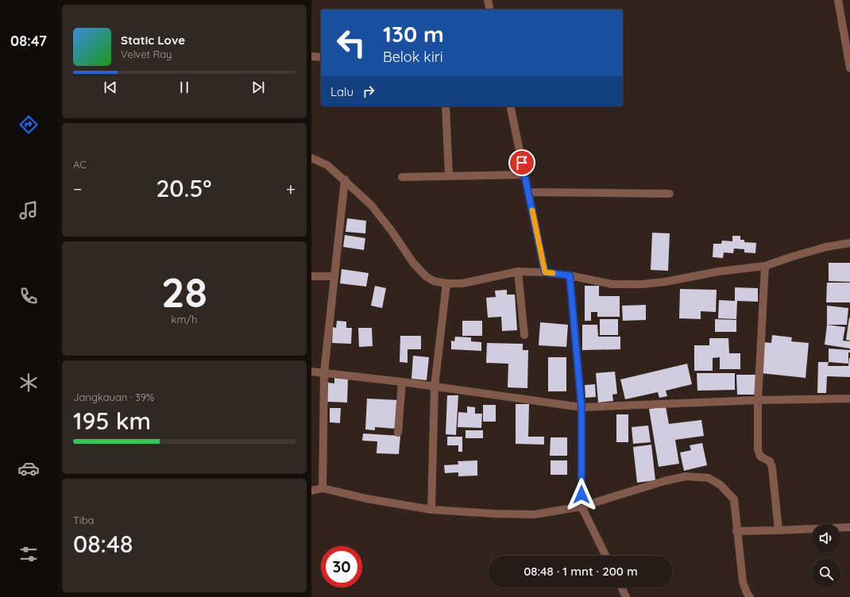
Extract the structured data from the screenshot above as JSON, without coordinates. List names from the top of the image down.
{
  "page": {
    "tabs": "08:47",
    "turn": ["130 m", "Belok kiri"],
    "song": ["Static Love", "Velvet Ray"],
    "then": "Lalu",
    "tile": [
      "AC",
      ["28", "km/h"],
      ["Jangkauan · 39%", "195 km"],
      ["Tiba", "08:48"]
    ],
    "heat": ["−", "20.5°", "+"],
    "limit": "30",
    "trip": "08:48 · 1 mnt · 200 m"
  }
}
